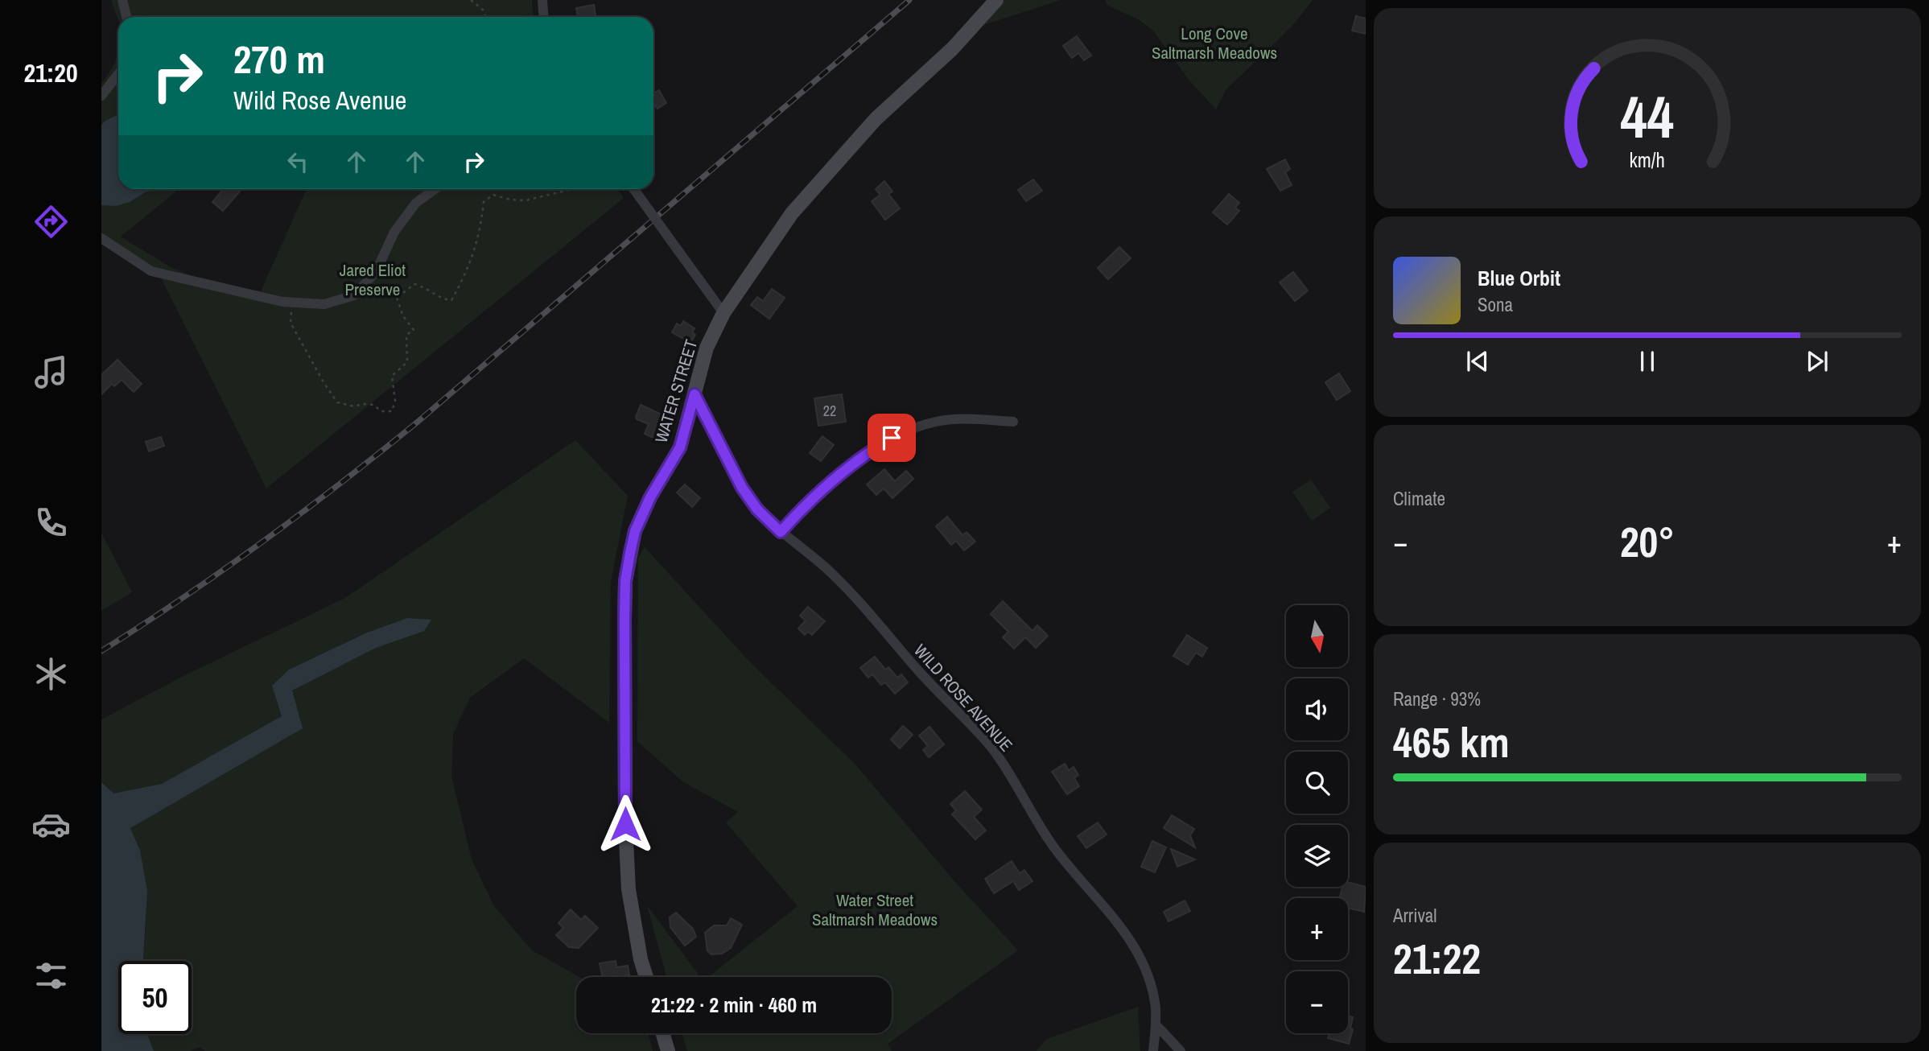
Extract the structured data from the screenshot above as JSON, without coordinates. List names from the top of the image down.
{
  "streets": {
    "main road": ["WATER STREET"],
    "street": ["WILD ROSE AVENUE"]
  },
  "crossings": [
    ["WATER STREET", "WILD ROSE AVENUE"]
  ],
  "parks": ["Long Cove Saltmarsh Meadows", "Jared Eliot Preserve", "Water Street Saltmarsh Meadows"],
  "house_numbers": ["22"],
  "north": "bottom",
  "page": {
    "tabs": "21:20",
    "turn": ["270 m", "Wild Rose Avenue"],
    "song": ["Blue Orbit", "Sona"],
    "tile": [
      "Climate",
      ["Range · 93%", "465 km"],
      ["Arrival", "21:22"]
    ],
    "heat": ["−", "20°", "+"],
    "map_buttons": ["+", "−"],
    "limit": "50",
    "trip": "21:22 · 2 min · 460 m",
    "gauge": ["44", "km/h"]
  }
}
